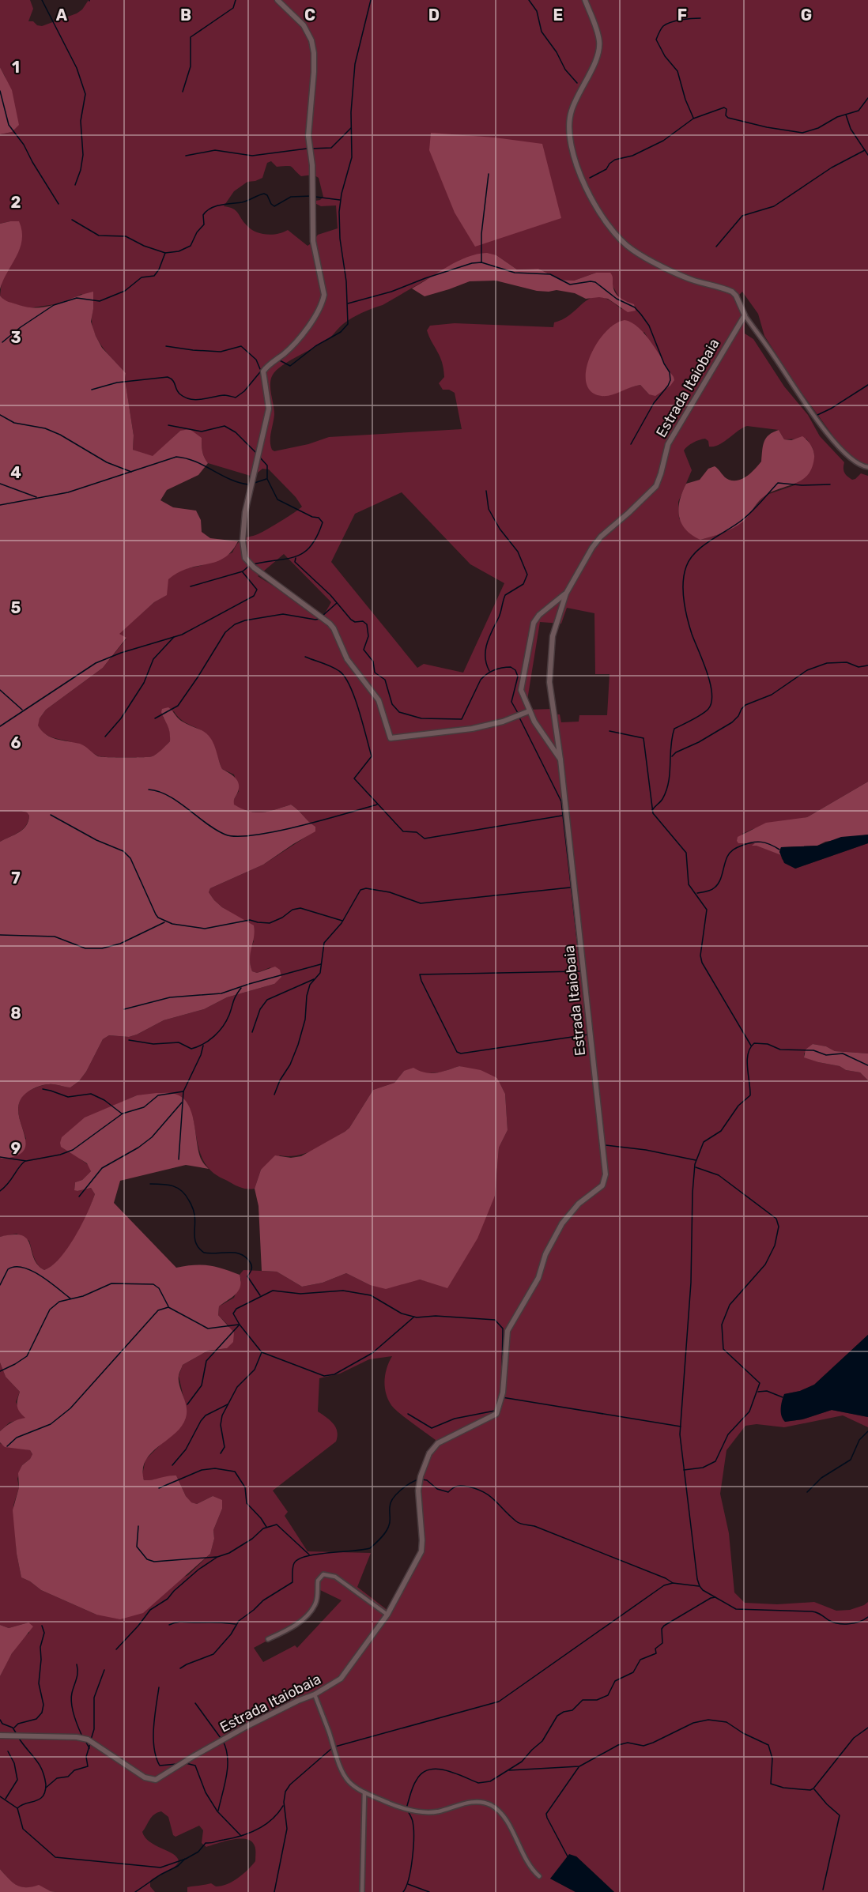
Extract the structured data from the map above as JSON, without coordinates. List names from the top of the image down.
{
  "streets": {
    "street": ["Estrada Itaiobaia"]
  },
  "grid": {
    "columns": [
      "A",
      "B",
      "C",
      "D",
      "E",
      "F",
      "G"
    ],
    "rows": [
      "1",
      "2",
      "3",
      "4",
      "5",
      "6",
      "7",
      "8",
      "9"
    ]
  }
}
